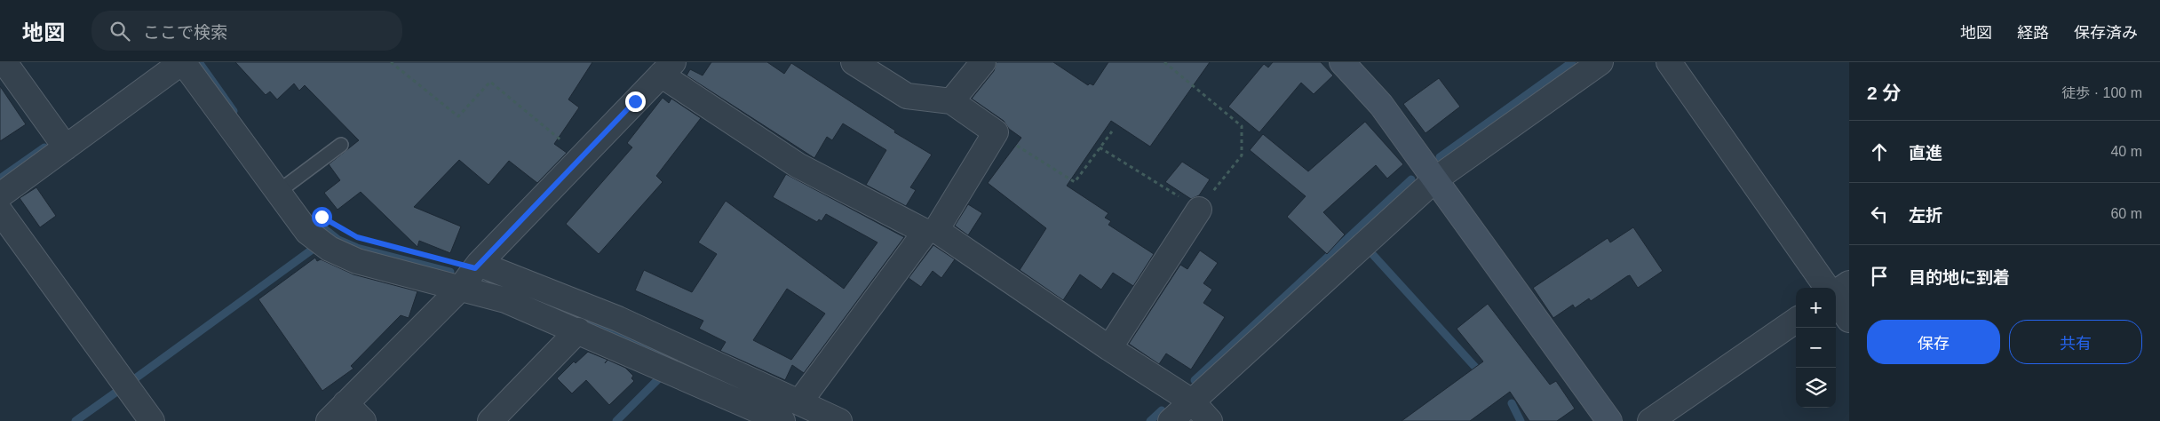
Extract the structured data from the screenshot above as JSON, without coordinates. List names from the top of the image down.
{
  "page": {
    "header": "地図",
    "search": "ここで検索",
    "nav": ["地図", "経路", "保存済み"],
    "heading": ["2 分", "徒歩 · 100 m"],
    "list": [
      ["直進", "40 m"],
      ["左折", "60 m"],
      "目的地に到着"
    ],
    "map_buttons": ["+", "−"],
    "buttons": ["保存", "共有"]
  }
}
